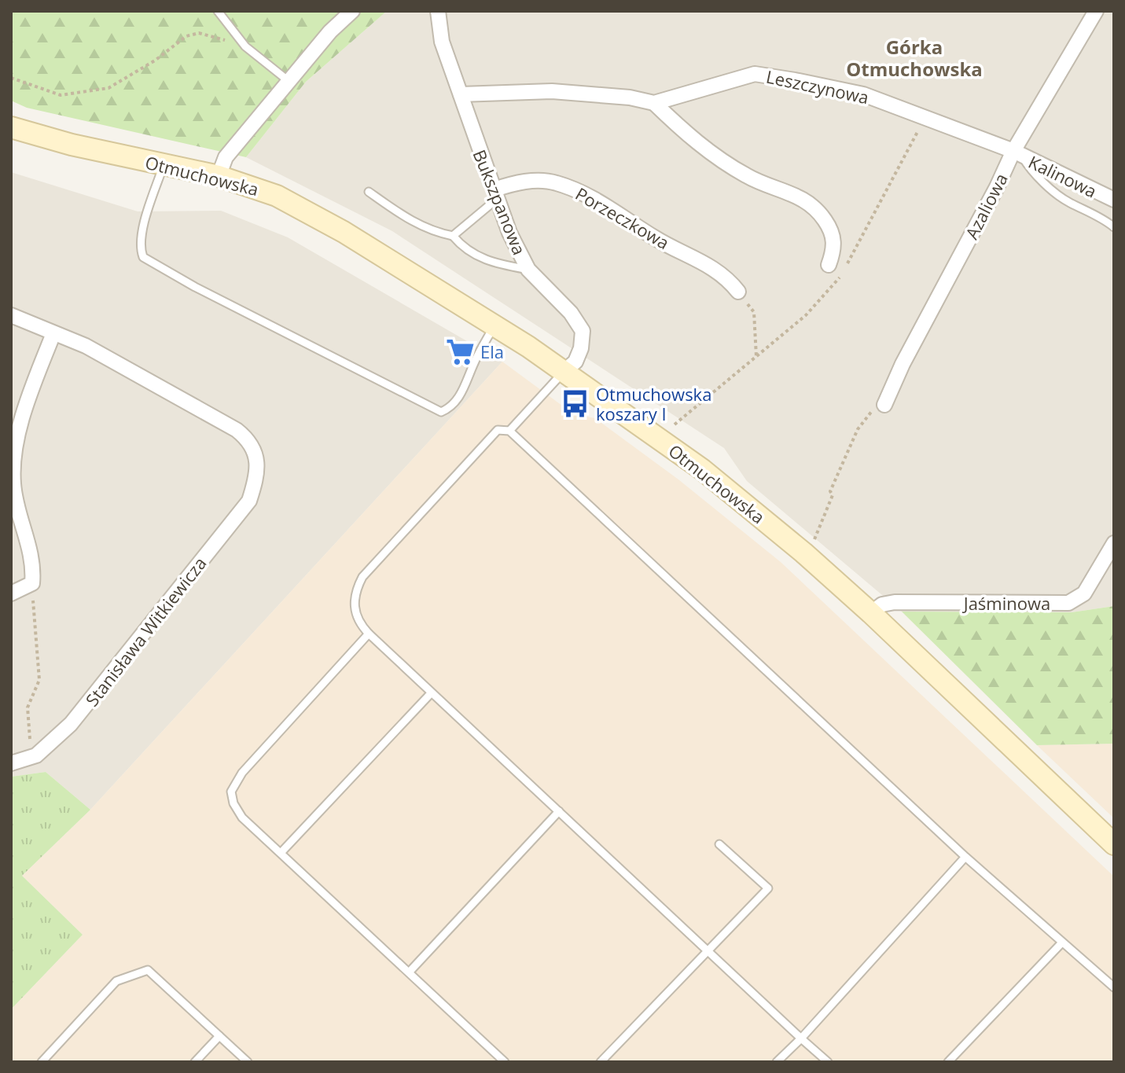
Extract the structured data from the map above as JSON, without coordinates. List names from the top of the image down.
{
  "streets": {
    "main road": ["Otmuchowska"],
    "street": [
      "Leszczynowa",
      "Kalinowa",
      "Bukszpanowa",
      "Azaliowa",
      "Porzeczkowa",
      "Jaśminowa",
      "Stanisława Witkiewicza"
    ]
  },
  "crossings": [
    ["Leszczynowa", "Kalinowa"],
    ["Leszczynowa", "Bukszpanowa"],
    ["Leszczynowa", "Azaliowa"],
    ["Otmuchowska", "Bukszpanowa"],
    ["Otmuchowska", "Jaśminowa"],
    ["Kalinowa", "Azaliowa"],
    ["Bukszpanowa", "Porzeczkowa"]
  ],
  "districts": ["Górka Otmuchowska"],
  "places": {
    "supermarket": ["Ela"],
    "bus stop": ["Otmuchowska koszary I"]
  }
}
